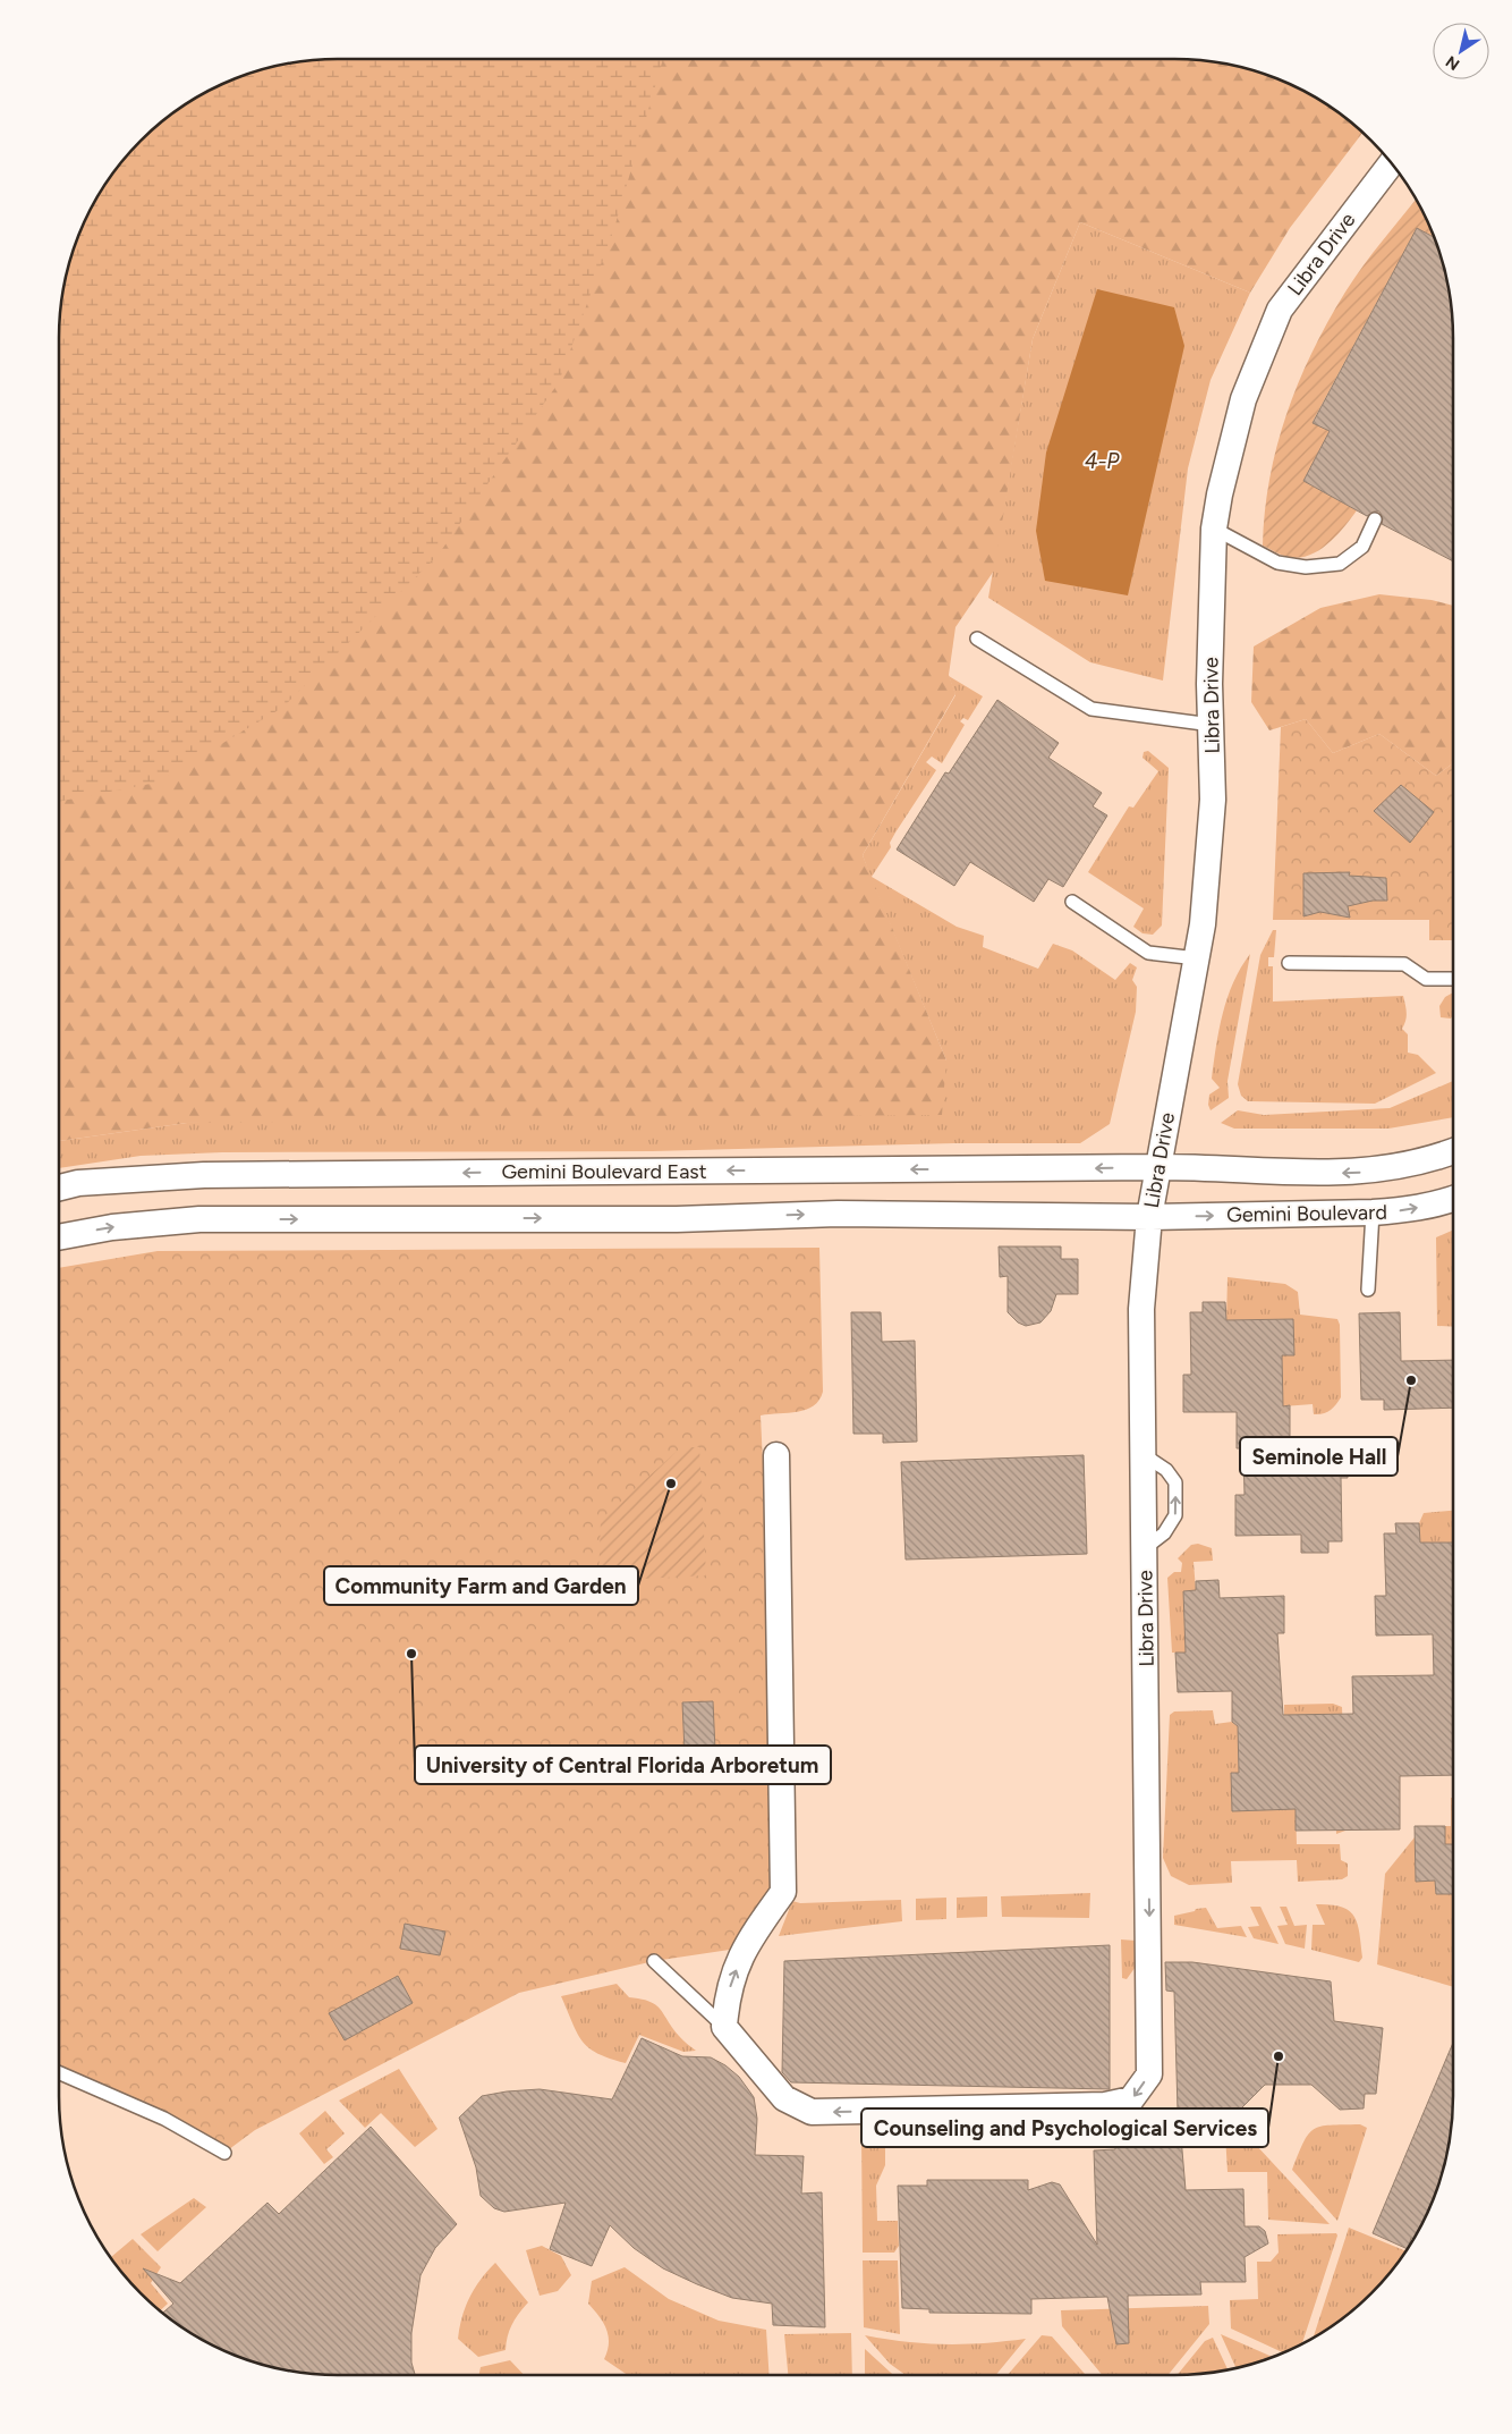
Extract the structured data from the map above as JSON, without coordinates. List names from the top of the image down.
{
  "streets": {
    "street": ["Libra Drive", "Gemini Boulevard East", "Gemini Boulevard"]
  },
  "crossings": [
    ["Libra Drive", "Gemini Boulevard East"],
    ["Libra Drive", "Gemini Boulevard"]
  ],
  "one_way": ["Gemini Boulevard"],
  "water": ["4-P"],
  "places": [
    "Seminole Hall",
    "Community Farm and Garden",
    "University of Central Florida Arboretum",
    "Counseling and Psychological Services"
  ],
  "north": "bottom left"
}
